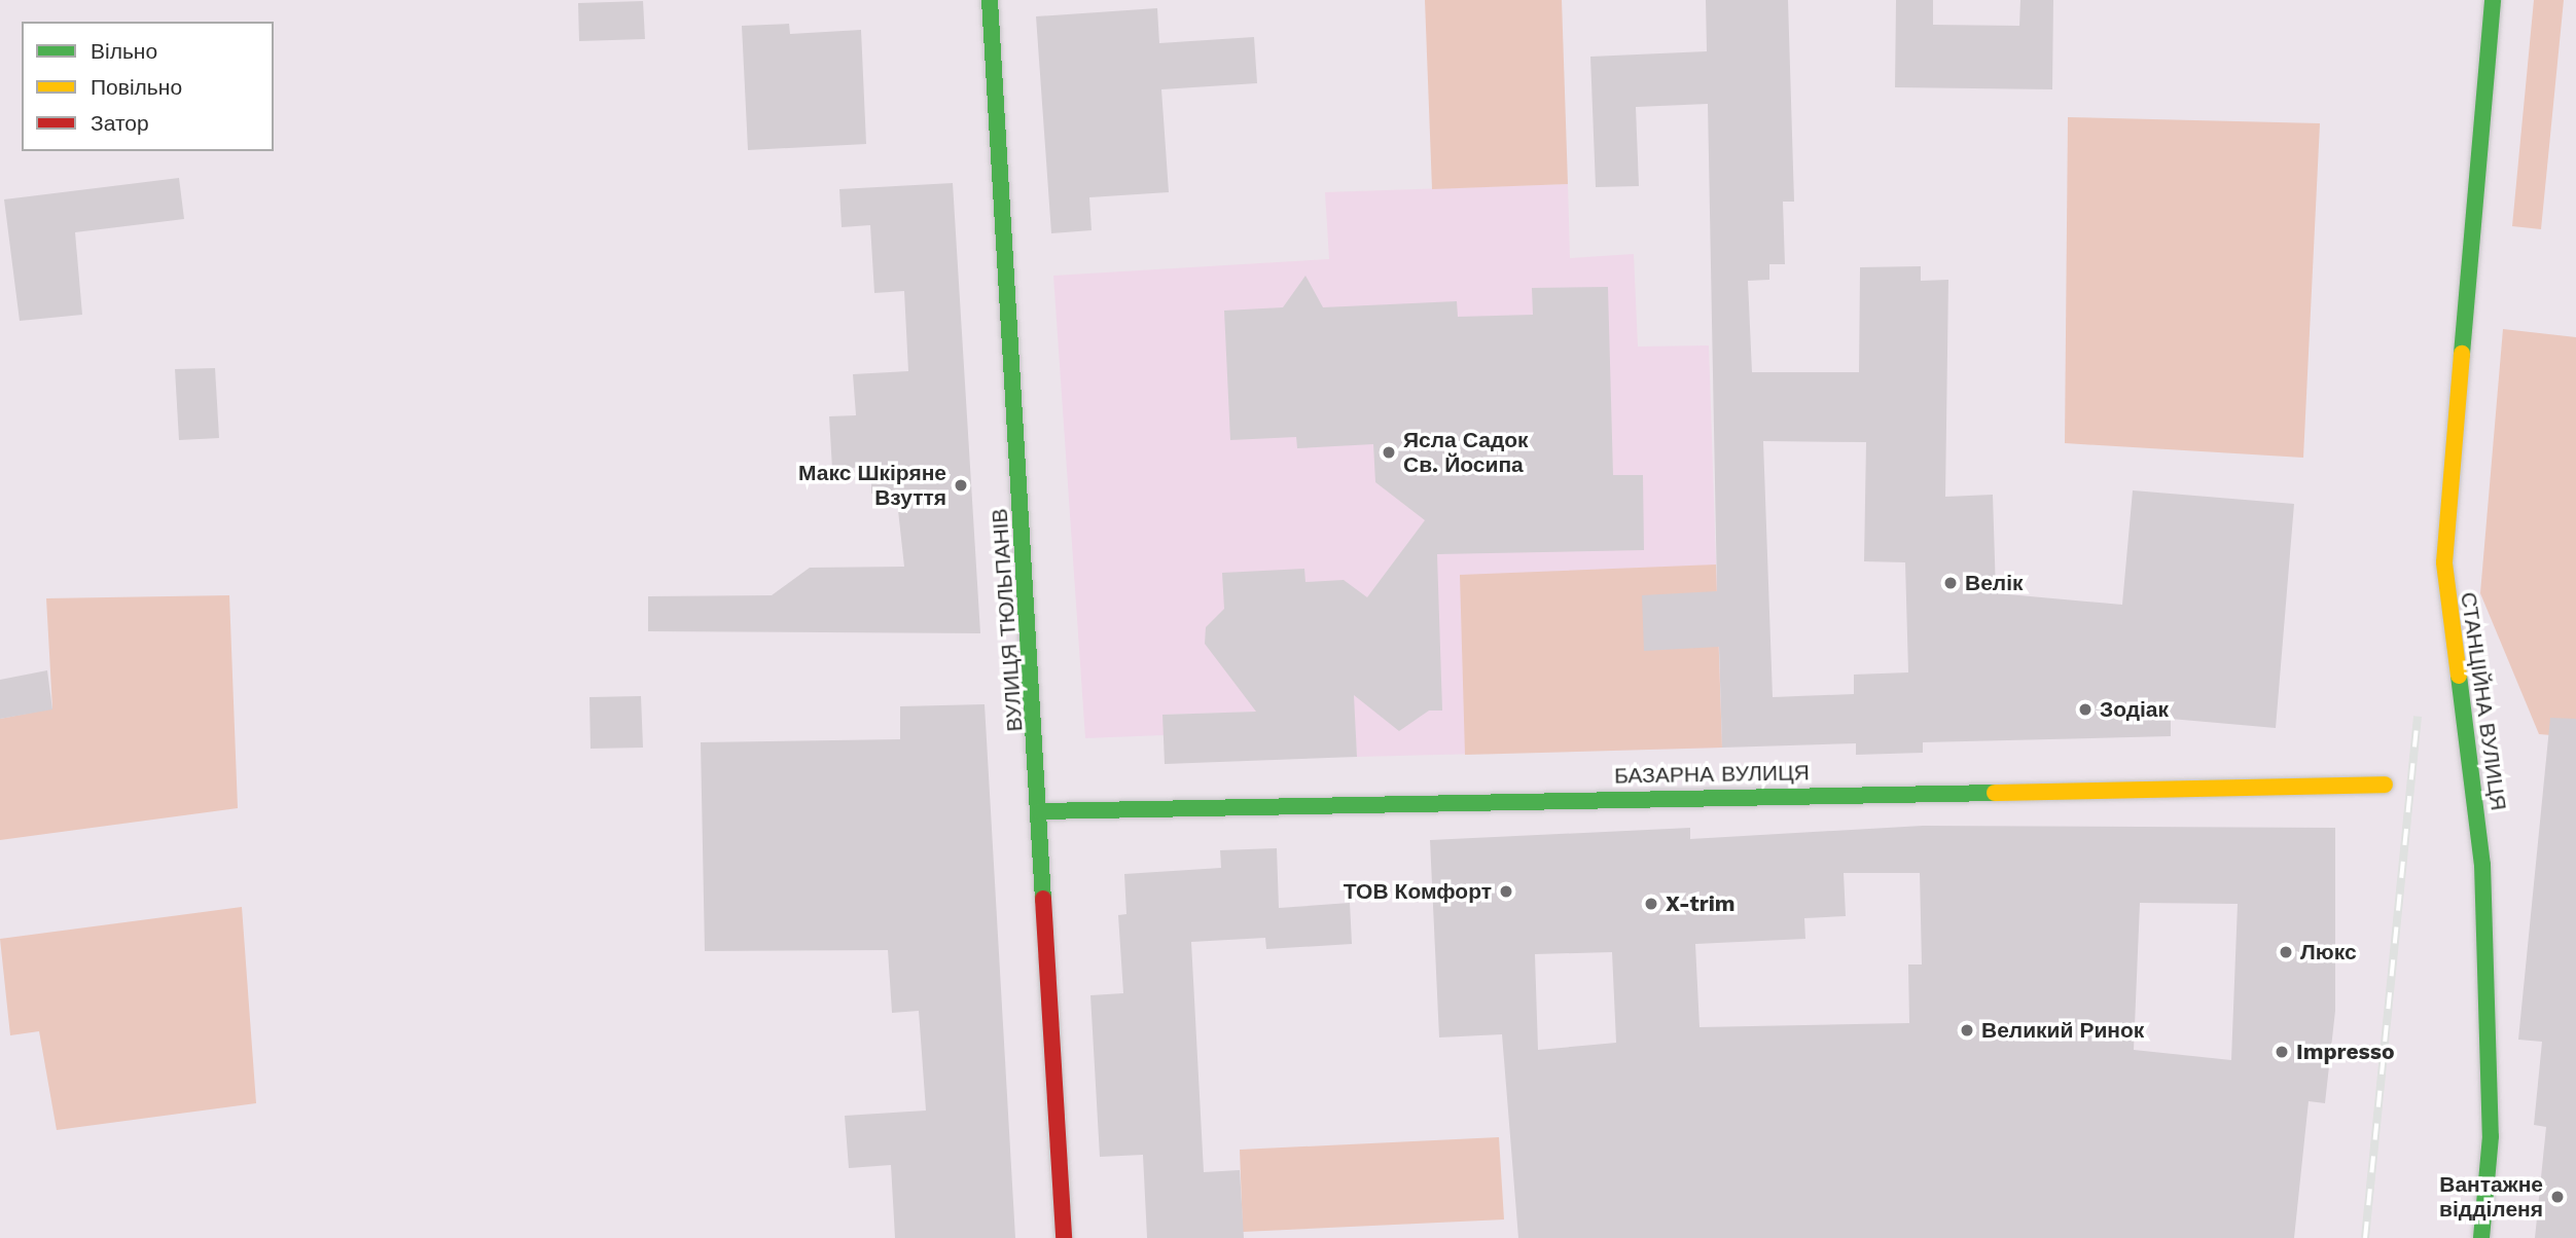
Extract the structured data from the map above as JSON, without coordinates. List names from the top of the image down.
{
  "streets": {
    "street": ["ВУЛИЦЯ ТЮЛЬПАНІВ", "СТАНЦІЙНА ВУЛИЦЯ", "БАЗАРНА ВУЛИЦЯ"]
  },
  "crossings": [
    ["ВУЛИЦЯ ТЮЛЬПАНІВ", "БАЗАРНА ВУЛИЦЯ"]
  ],
  "places": [
    "Ясла Садок Св. Йосипа",
    "Макс Шкіряне Взуття",
    "Велік",
    "Зодіак",
    "ТОВ Комфорт",
    "X-trim",
    "Люкс",
    "Великий Ринок",
    "Impresso",
    "Вантажне відділеня"
  ],
  "legend": ["Вільно", "Повільно", "Затор"]
}
